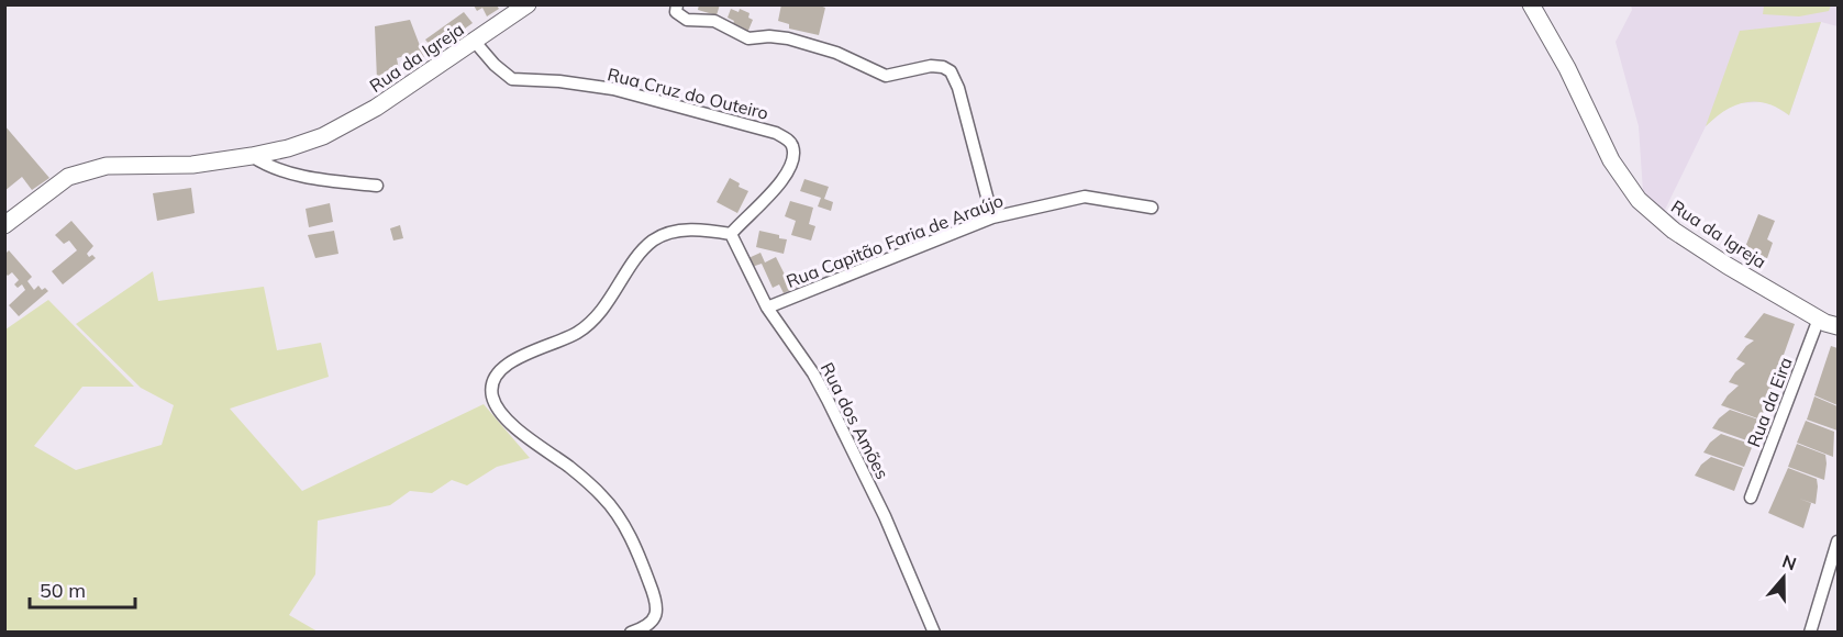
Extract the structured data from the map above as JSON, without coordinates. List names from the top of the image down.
{
  "streets": {
    "street": [
      "Rua da Igreja",
      "Rua Cruz do Outeiro",
      "Rua Capitão Faria de Araújo",
      "Rua da Eira",
      "Rua dos Amões"
    ]
  },
  "crossings": [
    ["Rua da Igreja", "Rua Cruz do Outeiro"],
    ["Rua da Igreja", "Rua da Eira"],
    ["Rua Cruz do Outeiro", "Rua dos Amões"],
    ["Rua Capitão Faria de Araújo", "Rua dos Amões"]
  ],
  "scale_bar": "50 m",
  "north": "top"
}
